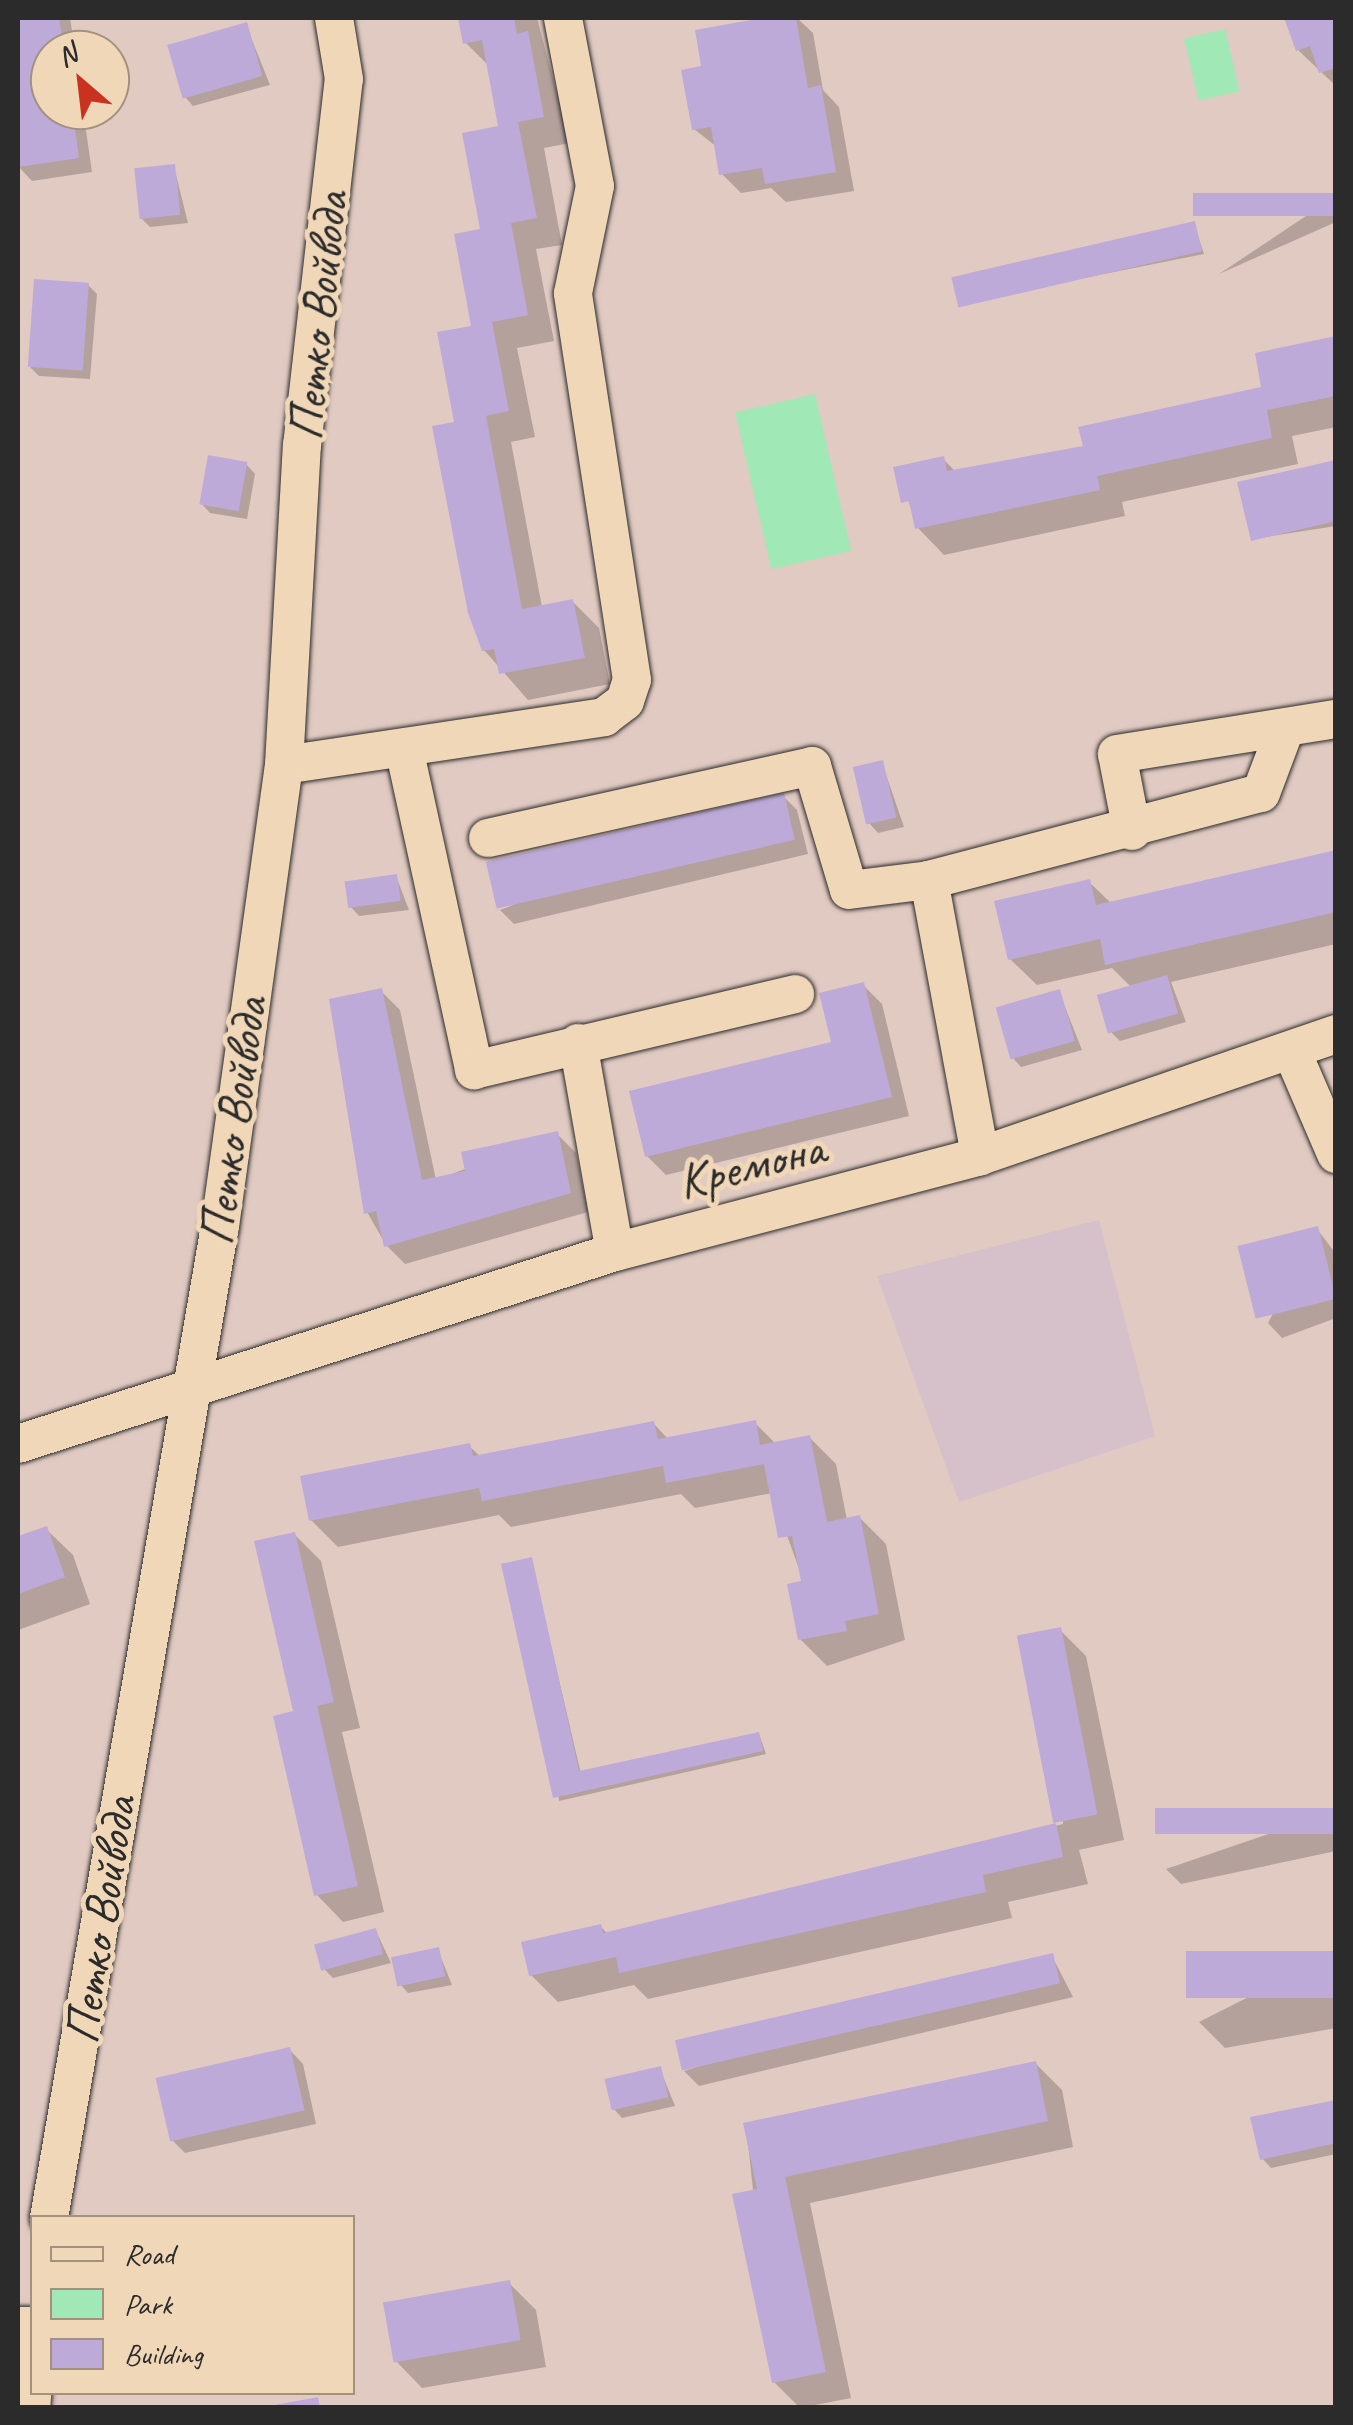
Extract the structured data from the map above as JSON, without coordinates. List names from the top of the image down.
{
  "streets": {
    "street": ["Петко Войвода", "Кремона"]
  },
  "crossings": [
    ["Петко Войвода", "Кремона"]
  ],
  "legend": ["Road", "Park", "Building"],
  "north": "top left"
}
